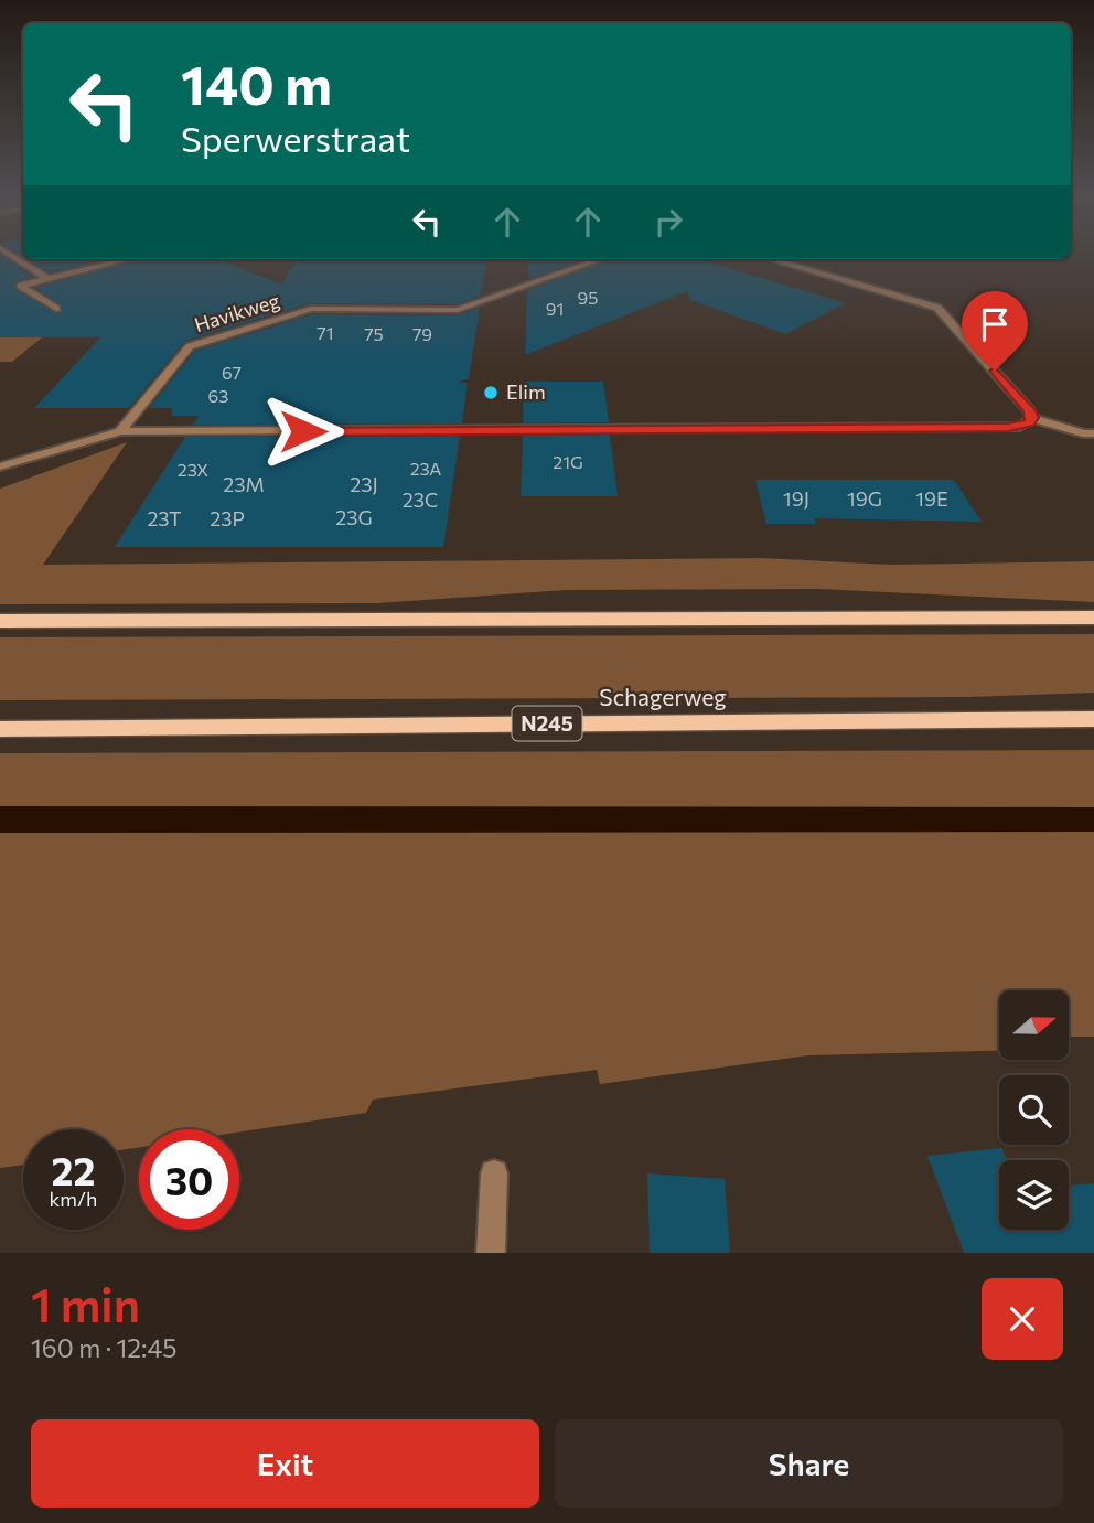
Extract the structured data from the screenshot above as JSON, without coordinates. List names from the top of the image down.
{
  "streets": {
    "main road": ["Schagerweg", "N245"],
    "street": ["Havikweg"]
  },
  "places": ["Elim"],
  "house_numbers": [
    "95",
    "91",
    "71",
    "75",
    "79",
    "67",
    "63",
    "21G",
    "23A",
    "23X",
    "23M",
    "23J",
    "19J",
    "19G",
    "19E",
    "23C",
    "23G",
    "23T",
    "23P"
  ],
  "north": "right",
  "page": {
    "turn": ["140 m", "Sperwerstraat"],
    "speed": "22 km/h",
    "limit": "30",
    "heading": ["1 min", "160 m · 12:45"],
    "buttons": ["Exit", "Share"]
  }
}
